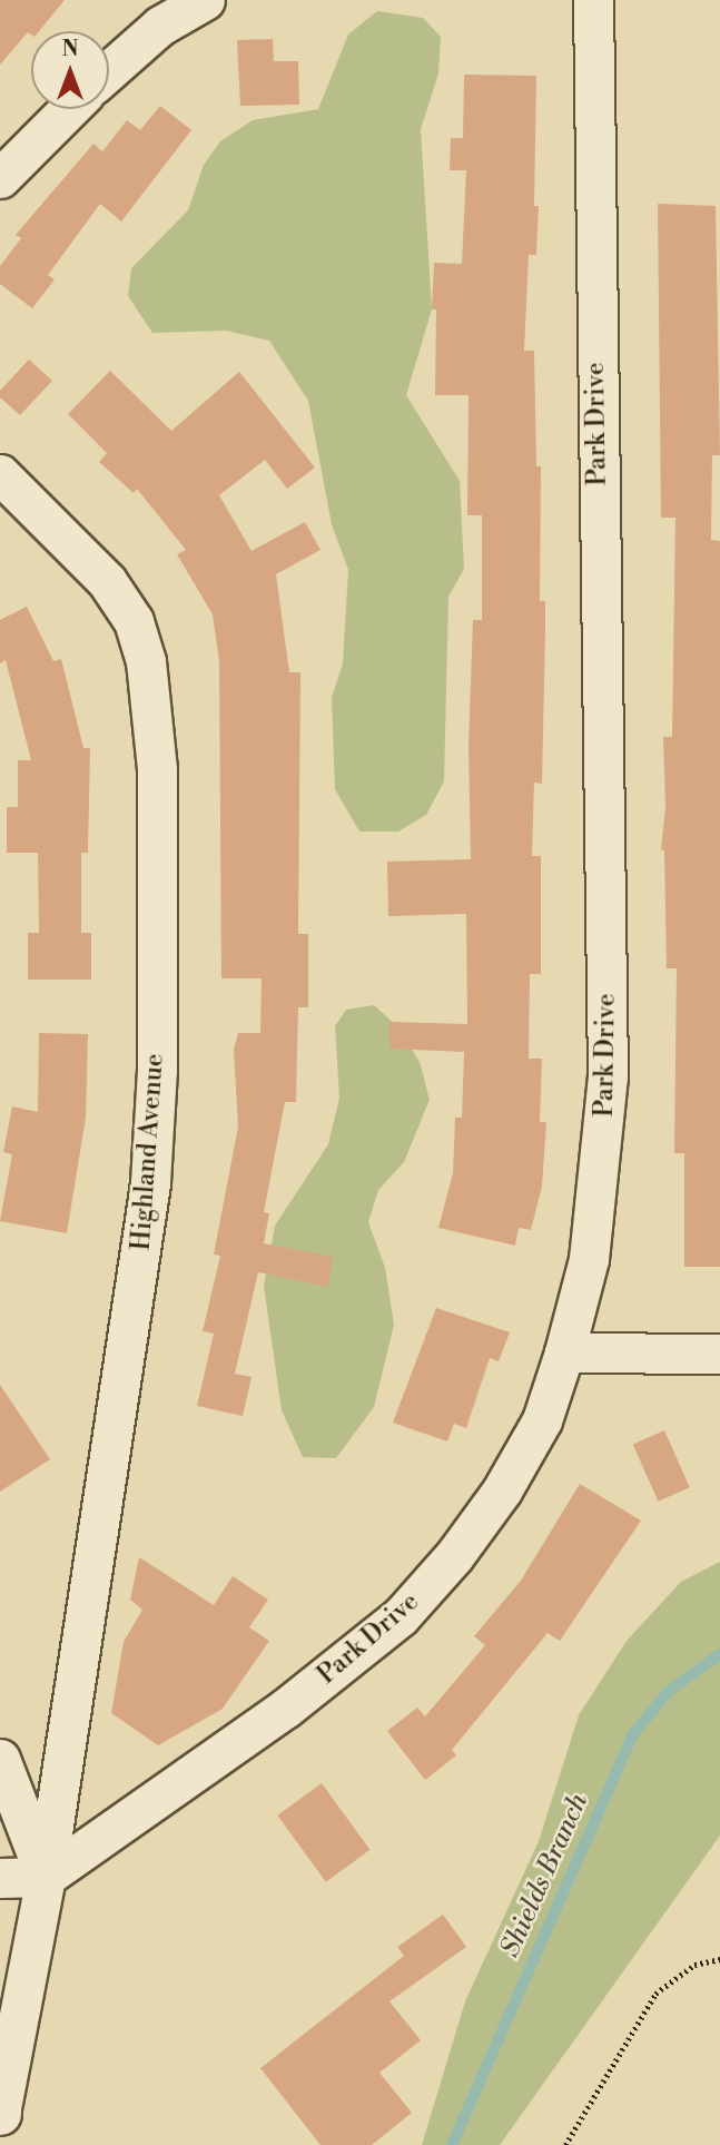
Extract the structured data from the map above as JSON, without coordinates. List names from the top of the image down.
{
  "streets": {
    "street": ["Park Drive", "Highland Avenue"]
  },
  "crossings": [
    ["Park Drive", "Highland Avenue"]
  ],
  "water": ["Shields Branch"],
  "north": "top"
}
